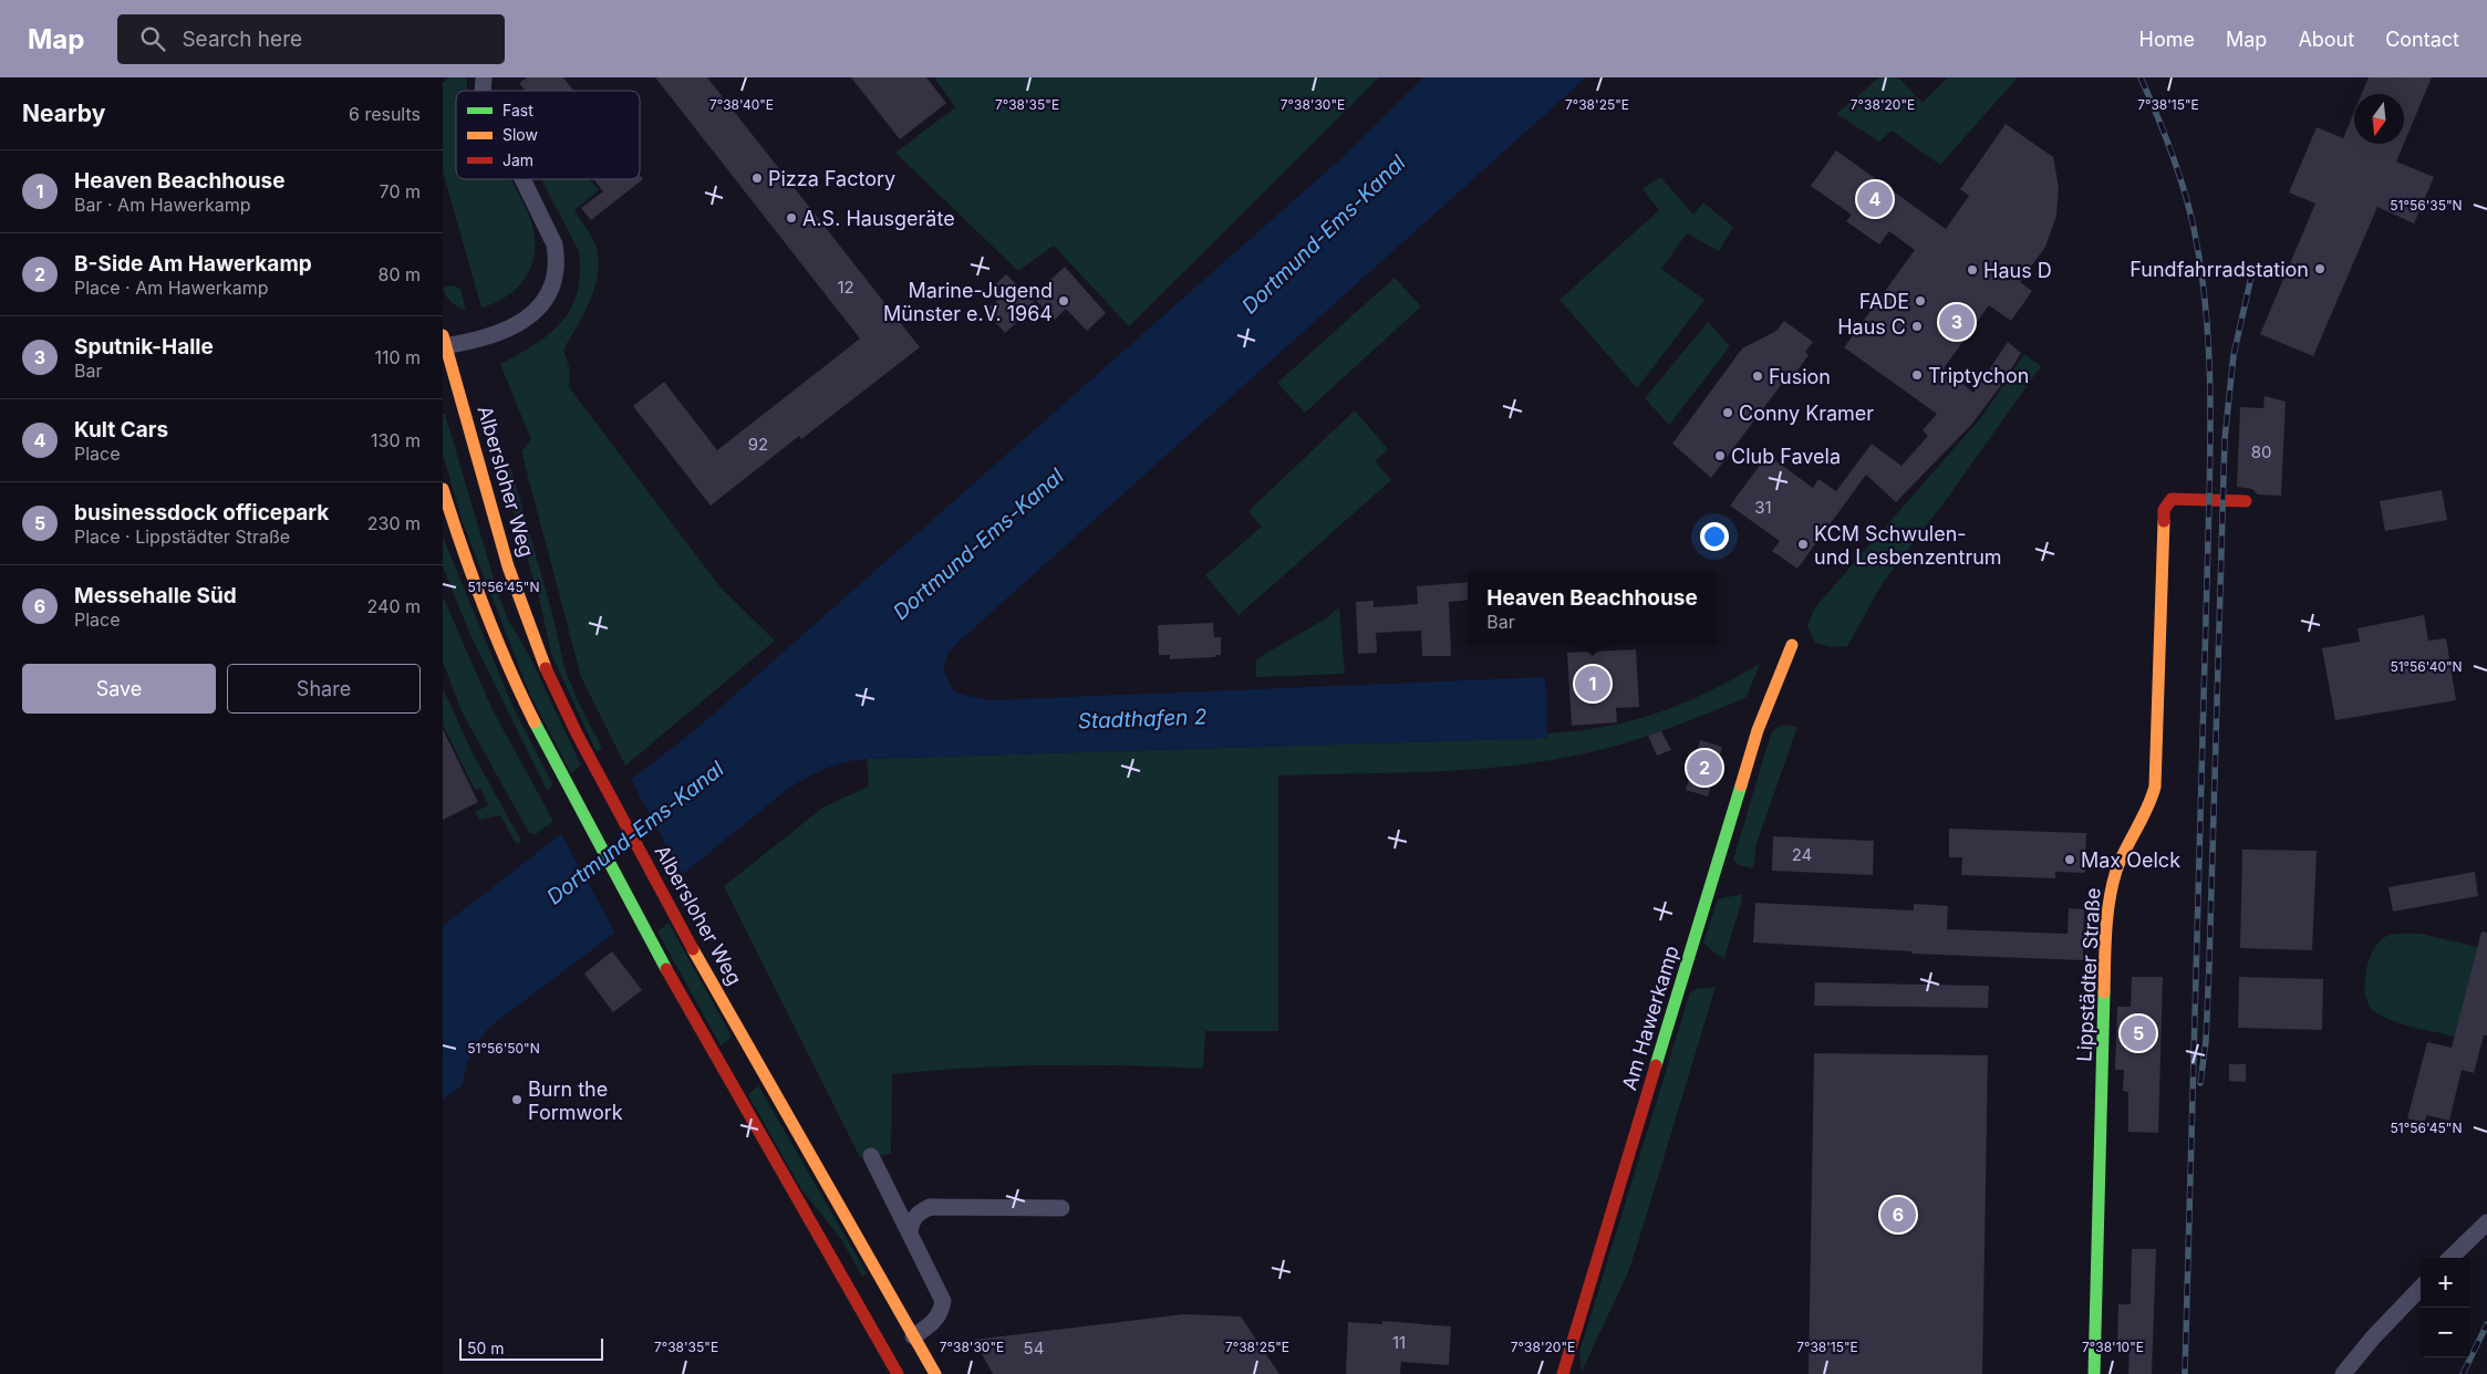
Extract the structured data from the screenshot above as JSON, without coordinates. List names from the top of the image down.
{
  "streets": {
    "main road": ["Albersloher Weg", "Lippstädter Straße", "Am Hawerkamp"]
  },
  "water": ["Dortmund-Ems-Kanal", "Stadthafen 2"],
  "places": [
    "Pizza Factory",
    "A.S. Hausgeräte",
    "Fundfahrradstation",
    "Haus D",
    "Marine-Jugend Münster e.V. 1964",
    "FADE",
    "Haus C",
    "Triptychon",
    "Fusion",
    "Conny Kramer",
    "Club Favela",
    "KCM Schwulen- und Lesbenzentrum",
    "Max Oelck",
    "Burn the Formwork"
  ],
  "house_numbers": [
    "12",
    "92",
    "80",
    "31",
    "24",
    "11",
    "54"
  ],
  "legend": ["Fast", "Slow", "Jam"],
  "scale_bar": "50 m",
  "north": "bottom",
  "page": {
    "header": "Map",
    "search": "Search here",
    "nav": [
      "Home",
      "Map",
      "About",
      "Contact"
    ],
    "heading": ["Nearby", "6 results"],
    "list": [
      {
        "mark": "1",
        "name": "Heaven Beachhouse",
        "note": "Bar · Am Hawerkamp",
        "value": "70 m"
      },
      {
        "mark": "2",
        "name": "B-Side Am Hawerkamp",
        "note": "Place · Am Hawerkamp",
        "value": "80 m"
      },
      {
        "mark": "3",
        "name": "Sputnik-Halle",
        "note": "Bar",
        "value": "110 m"
      },
      {
        "mark": "4",
        "name": "Kult Cars",
        "note": "Place",
        "value": "130 m"
      },
      {
        "mark": "5",
        "name": "businessdock officepark",
        "note": "Place · Lippstädter Straße",
        "value": "230 m"
      },
      {
        "mark": "6",
        "name": "Messehalle Süd",
        "note": "Place",
        "value": "240 m"
      }
    ],
    "pins": [
      "4",
      "3",
      "1",
      "2",
      "5",
      "6"
    ],
    "popup": ["Heaven Beachhouse", "Bar"],
    "buttons": ["Save", "Share"],
    "map_buttons": ["+", "−"],
    "scale": "50 m"
  },
  "coordinates": [
    "7°38'40\"E",
    "7°38'35\"E",
    "7°38'30\"E",
    "7°38'25\"E",
    "7°38'20\"E",
    "7°38'15\"E",
    "51°56'35\"N",
    "51°56'45\"N",
    "51°56'40\"N",
    "51°56'50\"N",
    "7°38'10\"E"
  ]
}
